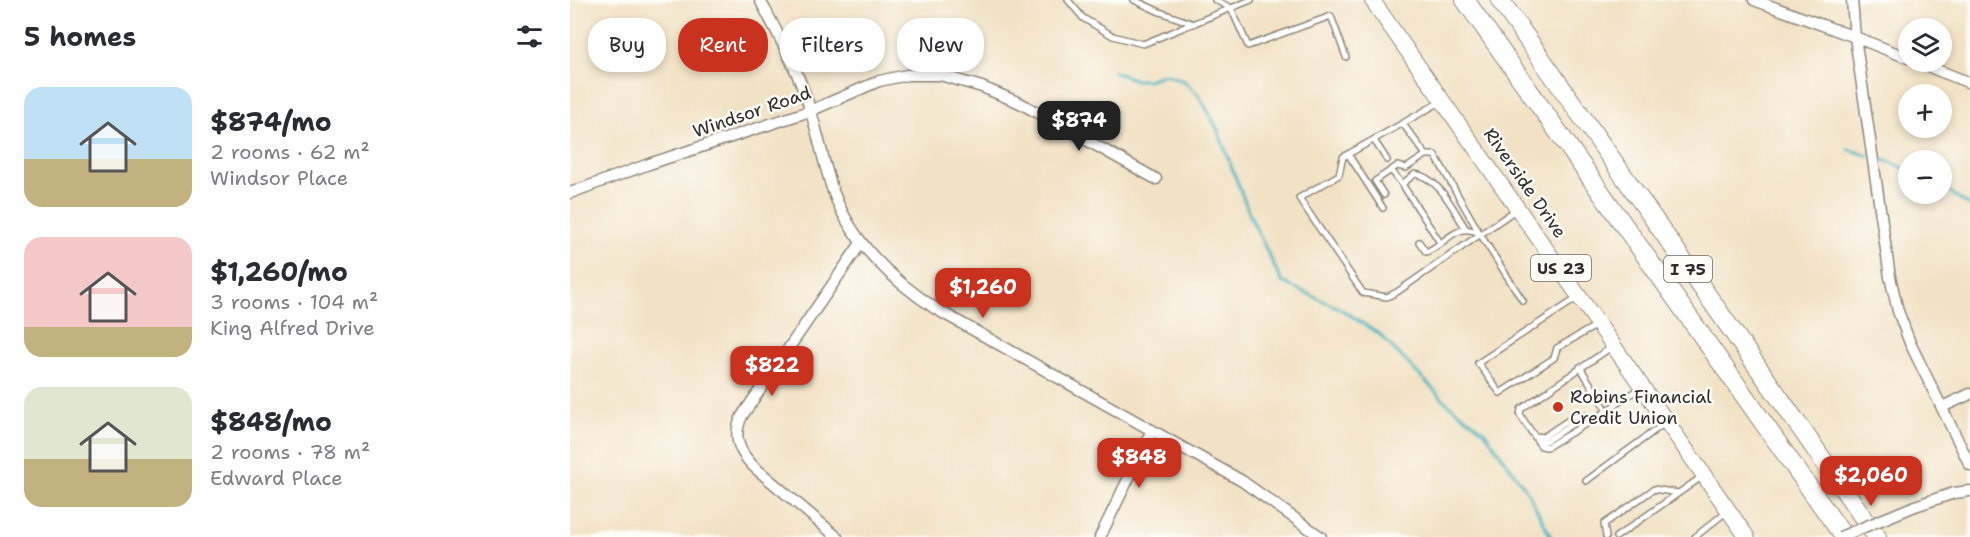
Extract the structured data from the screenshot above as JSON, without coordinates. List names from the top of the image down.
{
  "streets": {
    "highway": ["I 75"],
    "main road": ["Riverside Drive", "US 23"],
    "street": ["Windsor Road"]
  },
  "places": ["Robins Financial Credit Union"],
  "page": {
    "heading": "5 homes",
    "map_buttons": ["+", "−"],
    "chip": [
      "Buy",
      "Rent",
      "Filters",
      "New"
    ],
    "list": [
      {
        "name": "$874/mo",
        "note": "2 rooms · 62 m² · Windsor Place"
      },
      {
        "name": "$1,260/mo",
        "note": "3 rooms · 104 m² · King Alfred Drive"
      },
      {
        "name": "$848/mo",
        "note": "2 rooms · 78 m² · Edward Place"
      }
    ],
    "price": [
      "$874",
      "$1,260",
      "$822",
      "$848",
      "$2,060"
    ]
  }
}
